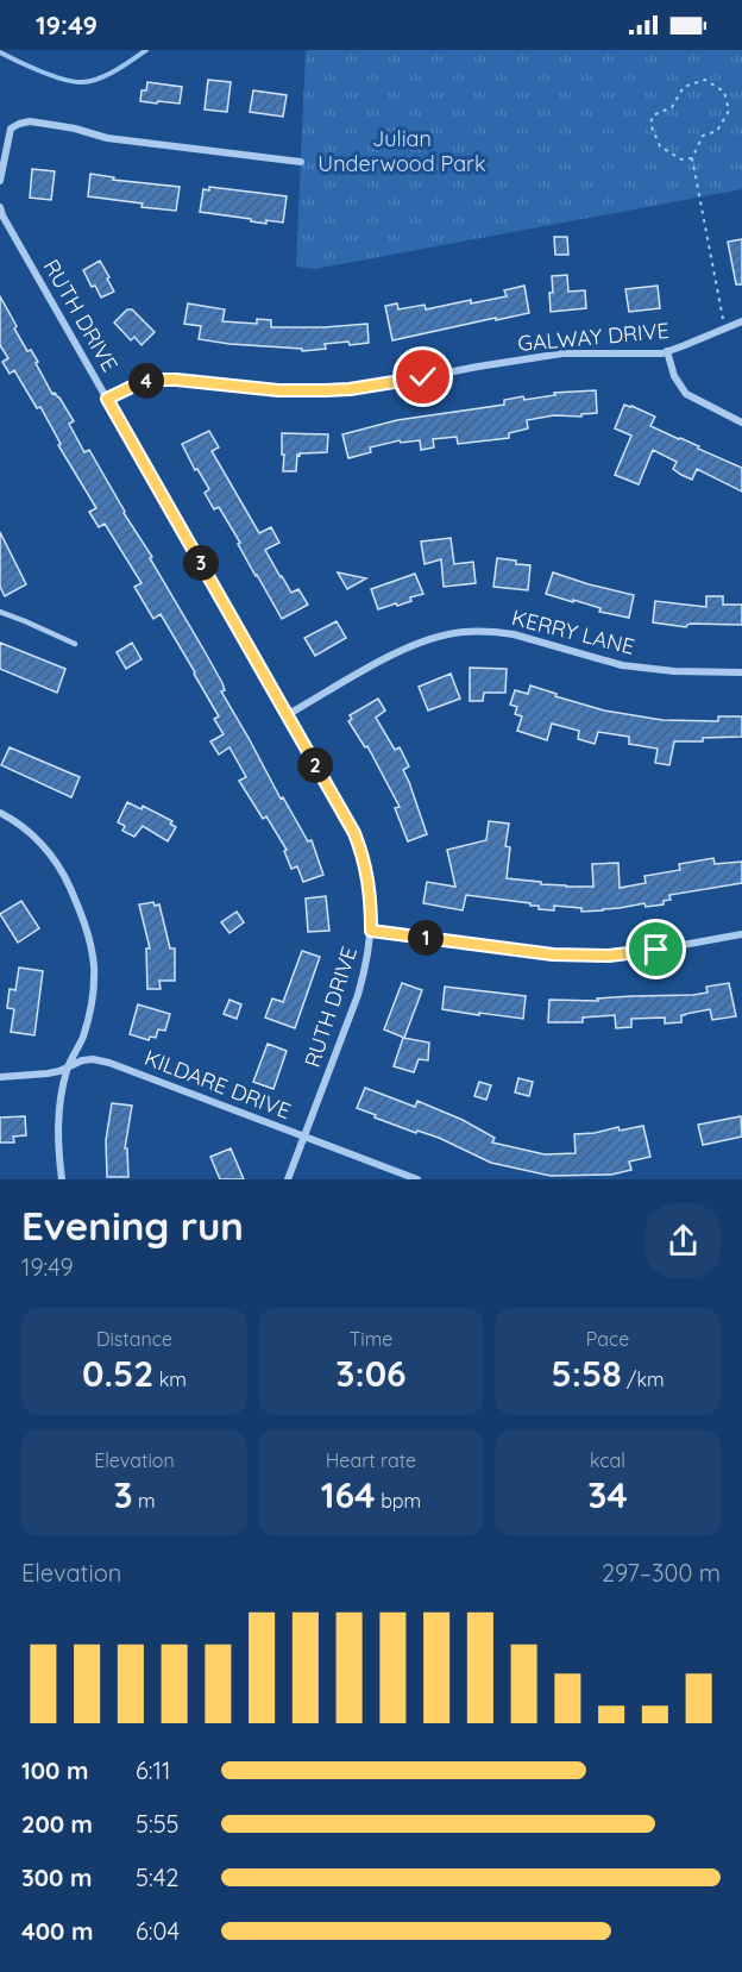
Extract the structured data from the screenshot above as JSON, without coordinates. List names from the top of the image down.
{
  "streets": {
    "street": [
      "RUTH DRIVE",
      "GALWAY DRIVE",
      "KERRY LANE",
      "KILDARE DRIVE"
    ]
  },
  "crossings": [
    ["RUTH DRIVE", "GALWAY DRIVE"],
    ["RUTH DRIVE", "KERRY LANE"],
    ["RUTH DRIVE", "KILDARE DRIVE"]
  ],
  "parks": ["Julian Underwood Park"],
  "page": {
    "status": "19:49",
    "pins": [
      "4",
      "3",
      "2",
      "1"
    ],
    "heading": ["Evening run", "19:49"],
    "stats": [
      ["Distance", "0.52 km"],
      ["Time", "3:06"],
      ["Pace", "5:58 /km"],
      ["Elevation", "3 m"],
      ["Heart rate", "164 bpm"],
      ["kcal", "34"]
    ],
    "chart": ["Elevation", "297–300 m"],
    "list": [
      {
        "name": "100 m",
        "note": "6:11"
      },
      {
        "name": "200 m",
        "note": "5:55"
      },
      {
        "name": "300 m",
        "note": "5:42"
      },
      {
        "name": "400 m",
        "note": "6:04"
      }
    ]
  }
}
